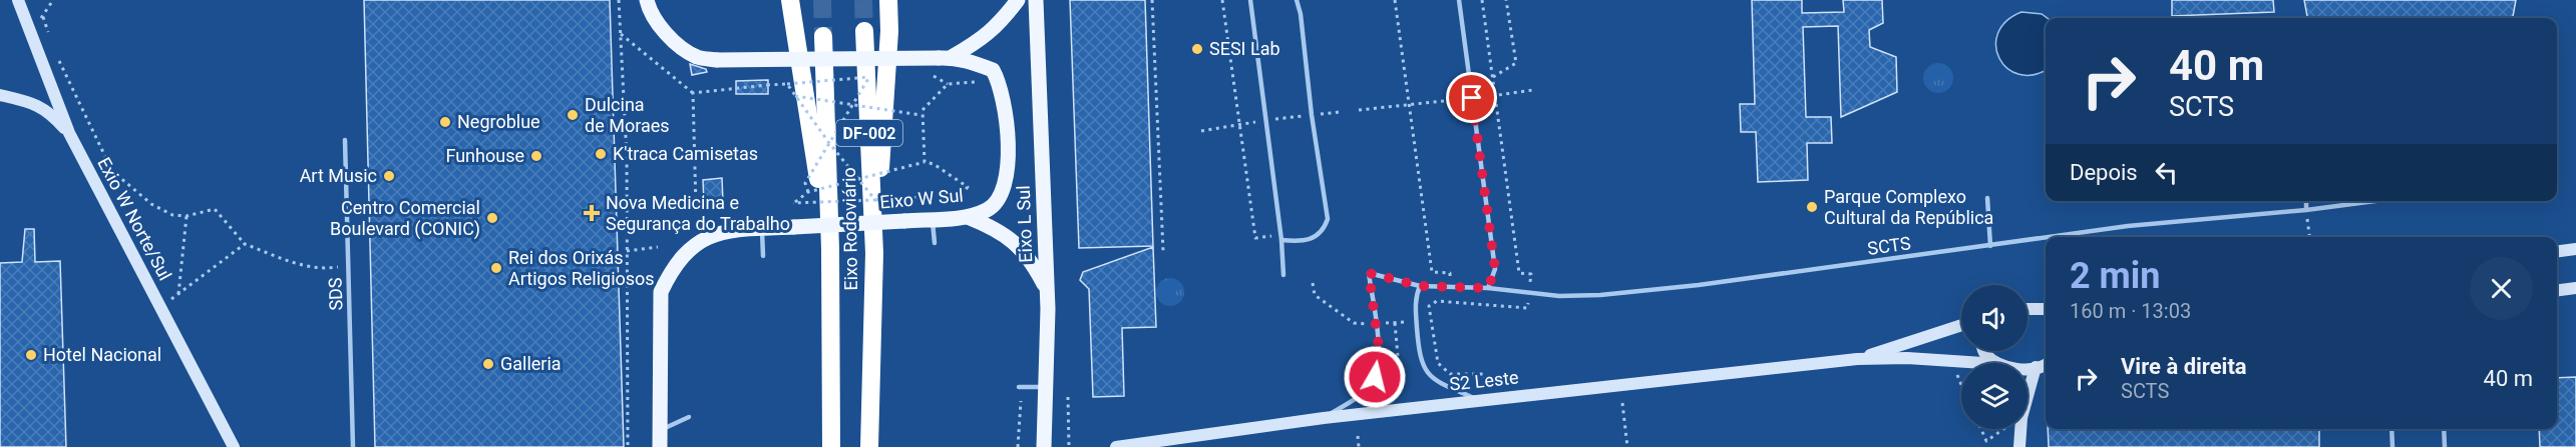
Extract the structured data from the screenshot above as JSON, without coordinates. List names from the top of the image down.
{
  "streets": {
    "highway": ["DF-002", "Eixo Rodoviário"],
    "main road": [
      "Eixo W Sul",
      "Exio W Norte/Sul",
      "Eixo L Sul",
      "S2 Leste"
    ],
    "lane": ["SCTS", "SDS"]
  },
  "crossings": [
    ["SCTS", "S2 Leste"]
  ],
  "places": {
    "other": [
      "SESI Lab",
      "Dulcina de Moraes",
      "Negroblue",
      "K'traca Camisetas",
      "Funhouse",
      "Art Music",
      "Parque Complexo Cultural da República",
      "Centro Comercial Boulevard (CONIC)",
      "Rei dos Orixás Artigos Religiosos",
      "Hotel Nacional",
      "Galleria"
    ],
    "health": ["Nova Medicina e Segurança do Trabalho"]
  },
  "page": {
    "turn": ["40 m", "SCTS"],
    "then": "Depois",
    "heading": ["2 min", "160 m · 13:03"],
    "list": [
      {
        "name": "Vire à direita",
        "note": "SCTS",
        "value": "40 m"
      }
    ]
  }
}
